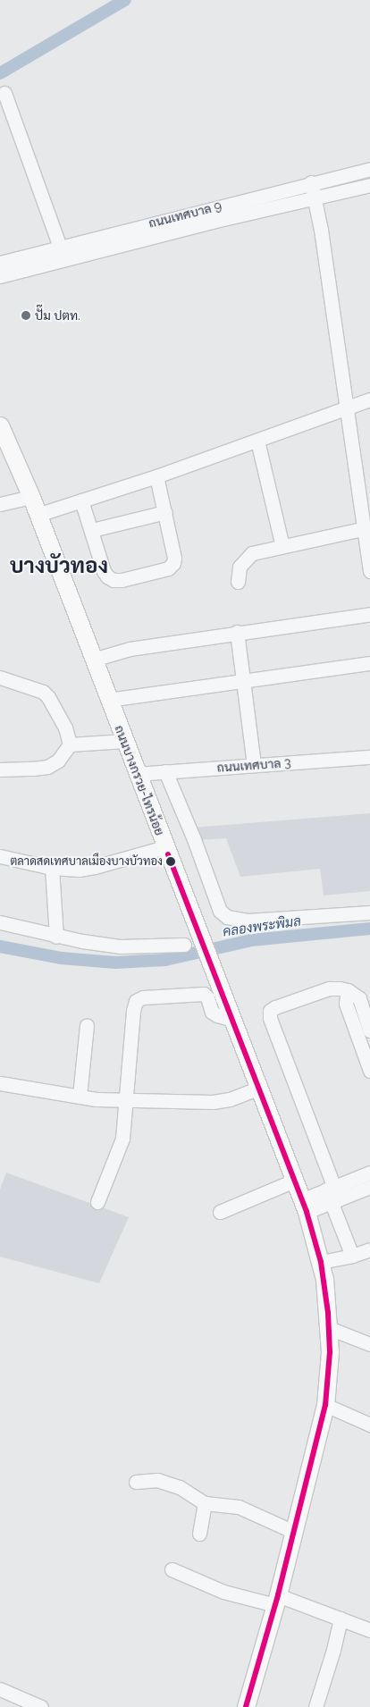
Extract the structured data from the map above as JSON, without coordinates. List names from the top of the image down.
{
  "streets": {
    "main road": ["ถนนบางกรวย-ไทรน้อย"],
    "street": ["ถนนเทศบาล 9", "ถนนเทศบาล 3"]
  },
  "crossings": [
    ["ถนนเทศบาล 3", "ถนนบางกรวย-ไทรน้อย"]
  ],
  "districts": ["บางบัวทอง"],
  "water": ["คลองพระพิมล"],
  "places": ["ปั๊ม ปตท.", "ตลาดสดเทศบาลเมืองบางบัวทอง"]
}
